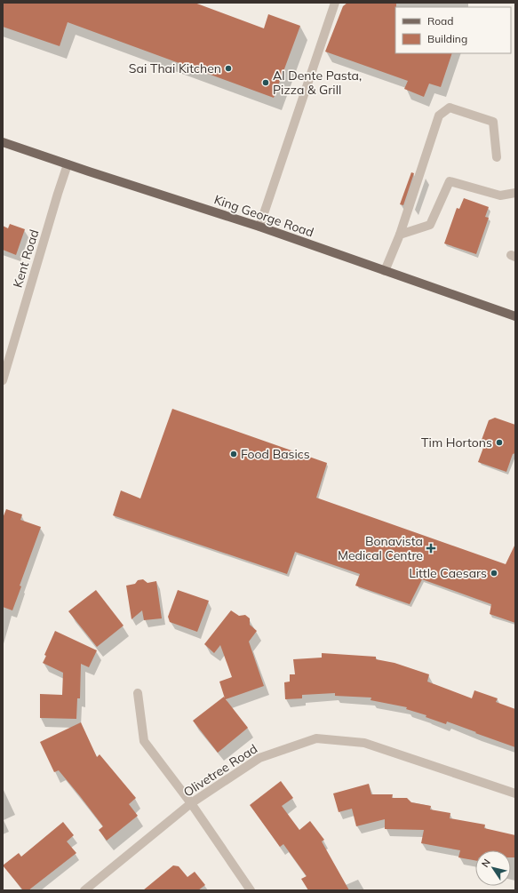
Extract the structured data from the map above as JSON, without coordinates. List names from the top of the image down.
{
  "streets": {
    "main road": ["King George Road"],
    "street": ["Kent Road", "Olivetree Road"]
  },
  "crossings": [
    ["King George Road", "Kent Road"]
  ],
  "places": {
    "other": [
      "Sai Thai Kitchen",
      "Al Dente Pasta, Pizza & Grill",
      "Tim Hortons",
      "Food Basics",
      "Little Caesars"
    ],
    "health": ["Bonavista Medical Centre"]
  },
  "legend": ["Road", "Building"],
  "north": "top left"
}
